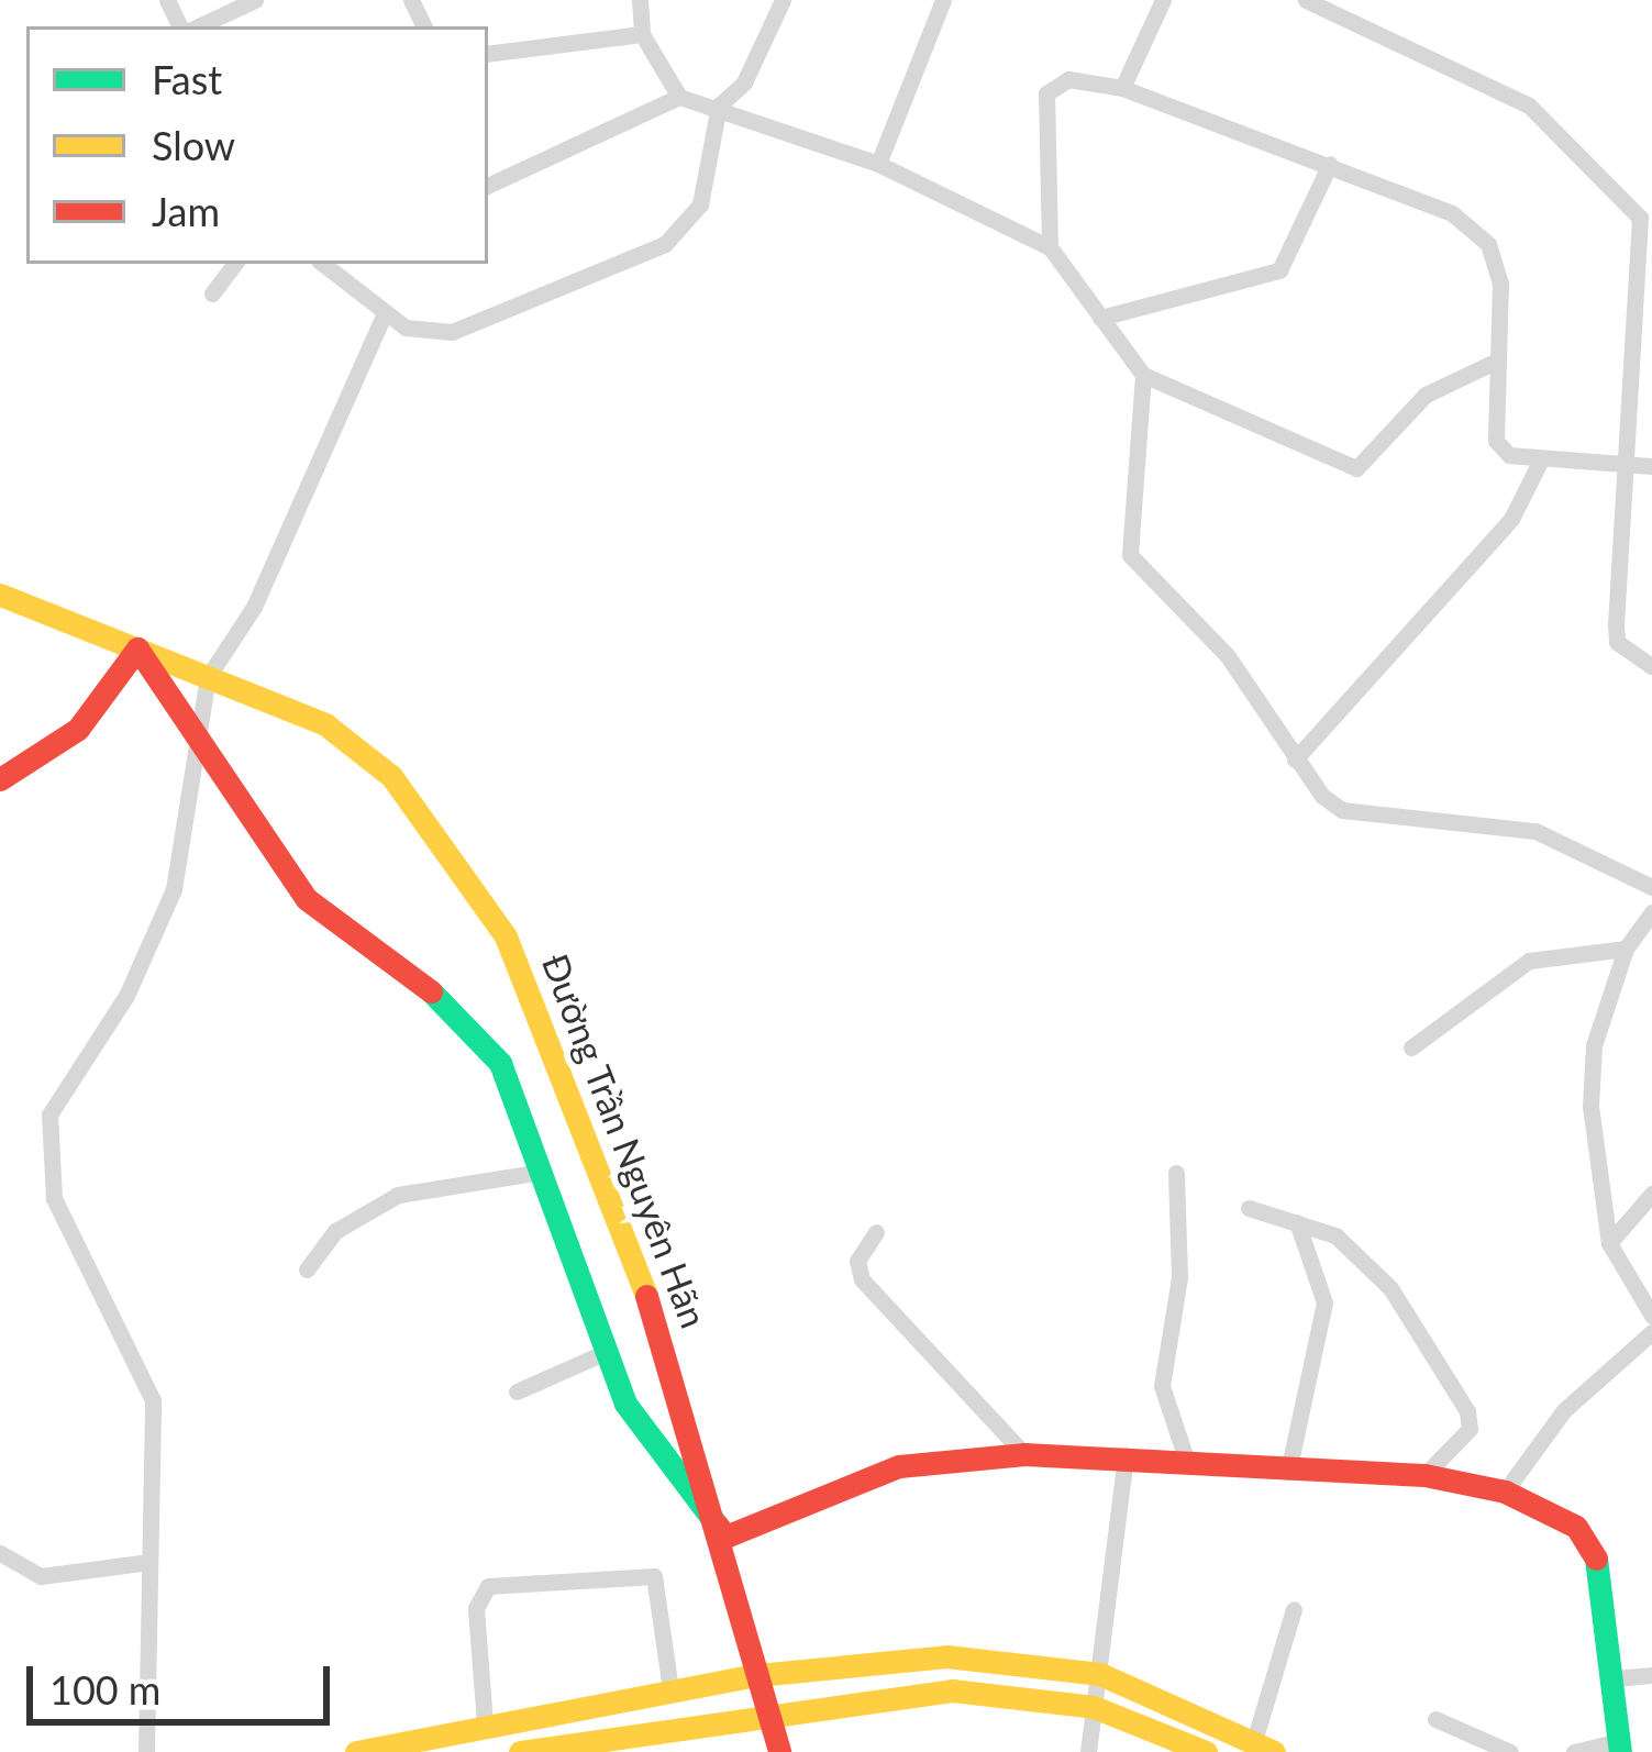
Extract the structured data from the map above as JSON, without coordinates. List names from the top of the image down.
{
  "streets": {
    "street": ["Đường Trần Nguyên Hãn"]
  },
  "legend": ["Fast", "Slow", "Jam"],
  "scale_bar": "100 m"
}
